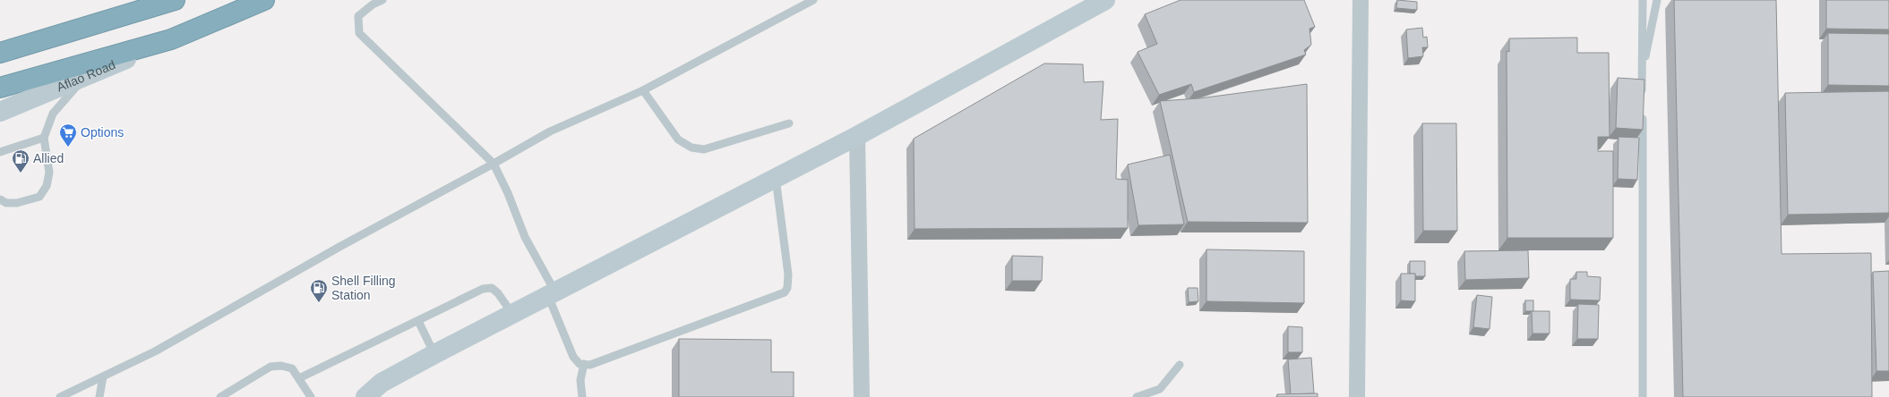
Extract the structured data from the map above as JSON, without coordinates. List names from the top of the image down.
{
  "streets": {
    "highway": ["Aflao Road"]
  },
  "places": {
    "supermarket": ["Options"],
    "fuel station": ["Allied", "Shell Filling Station"]
  }
}
